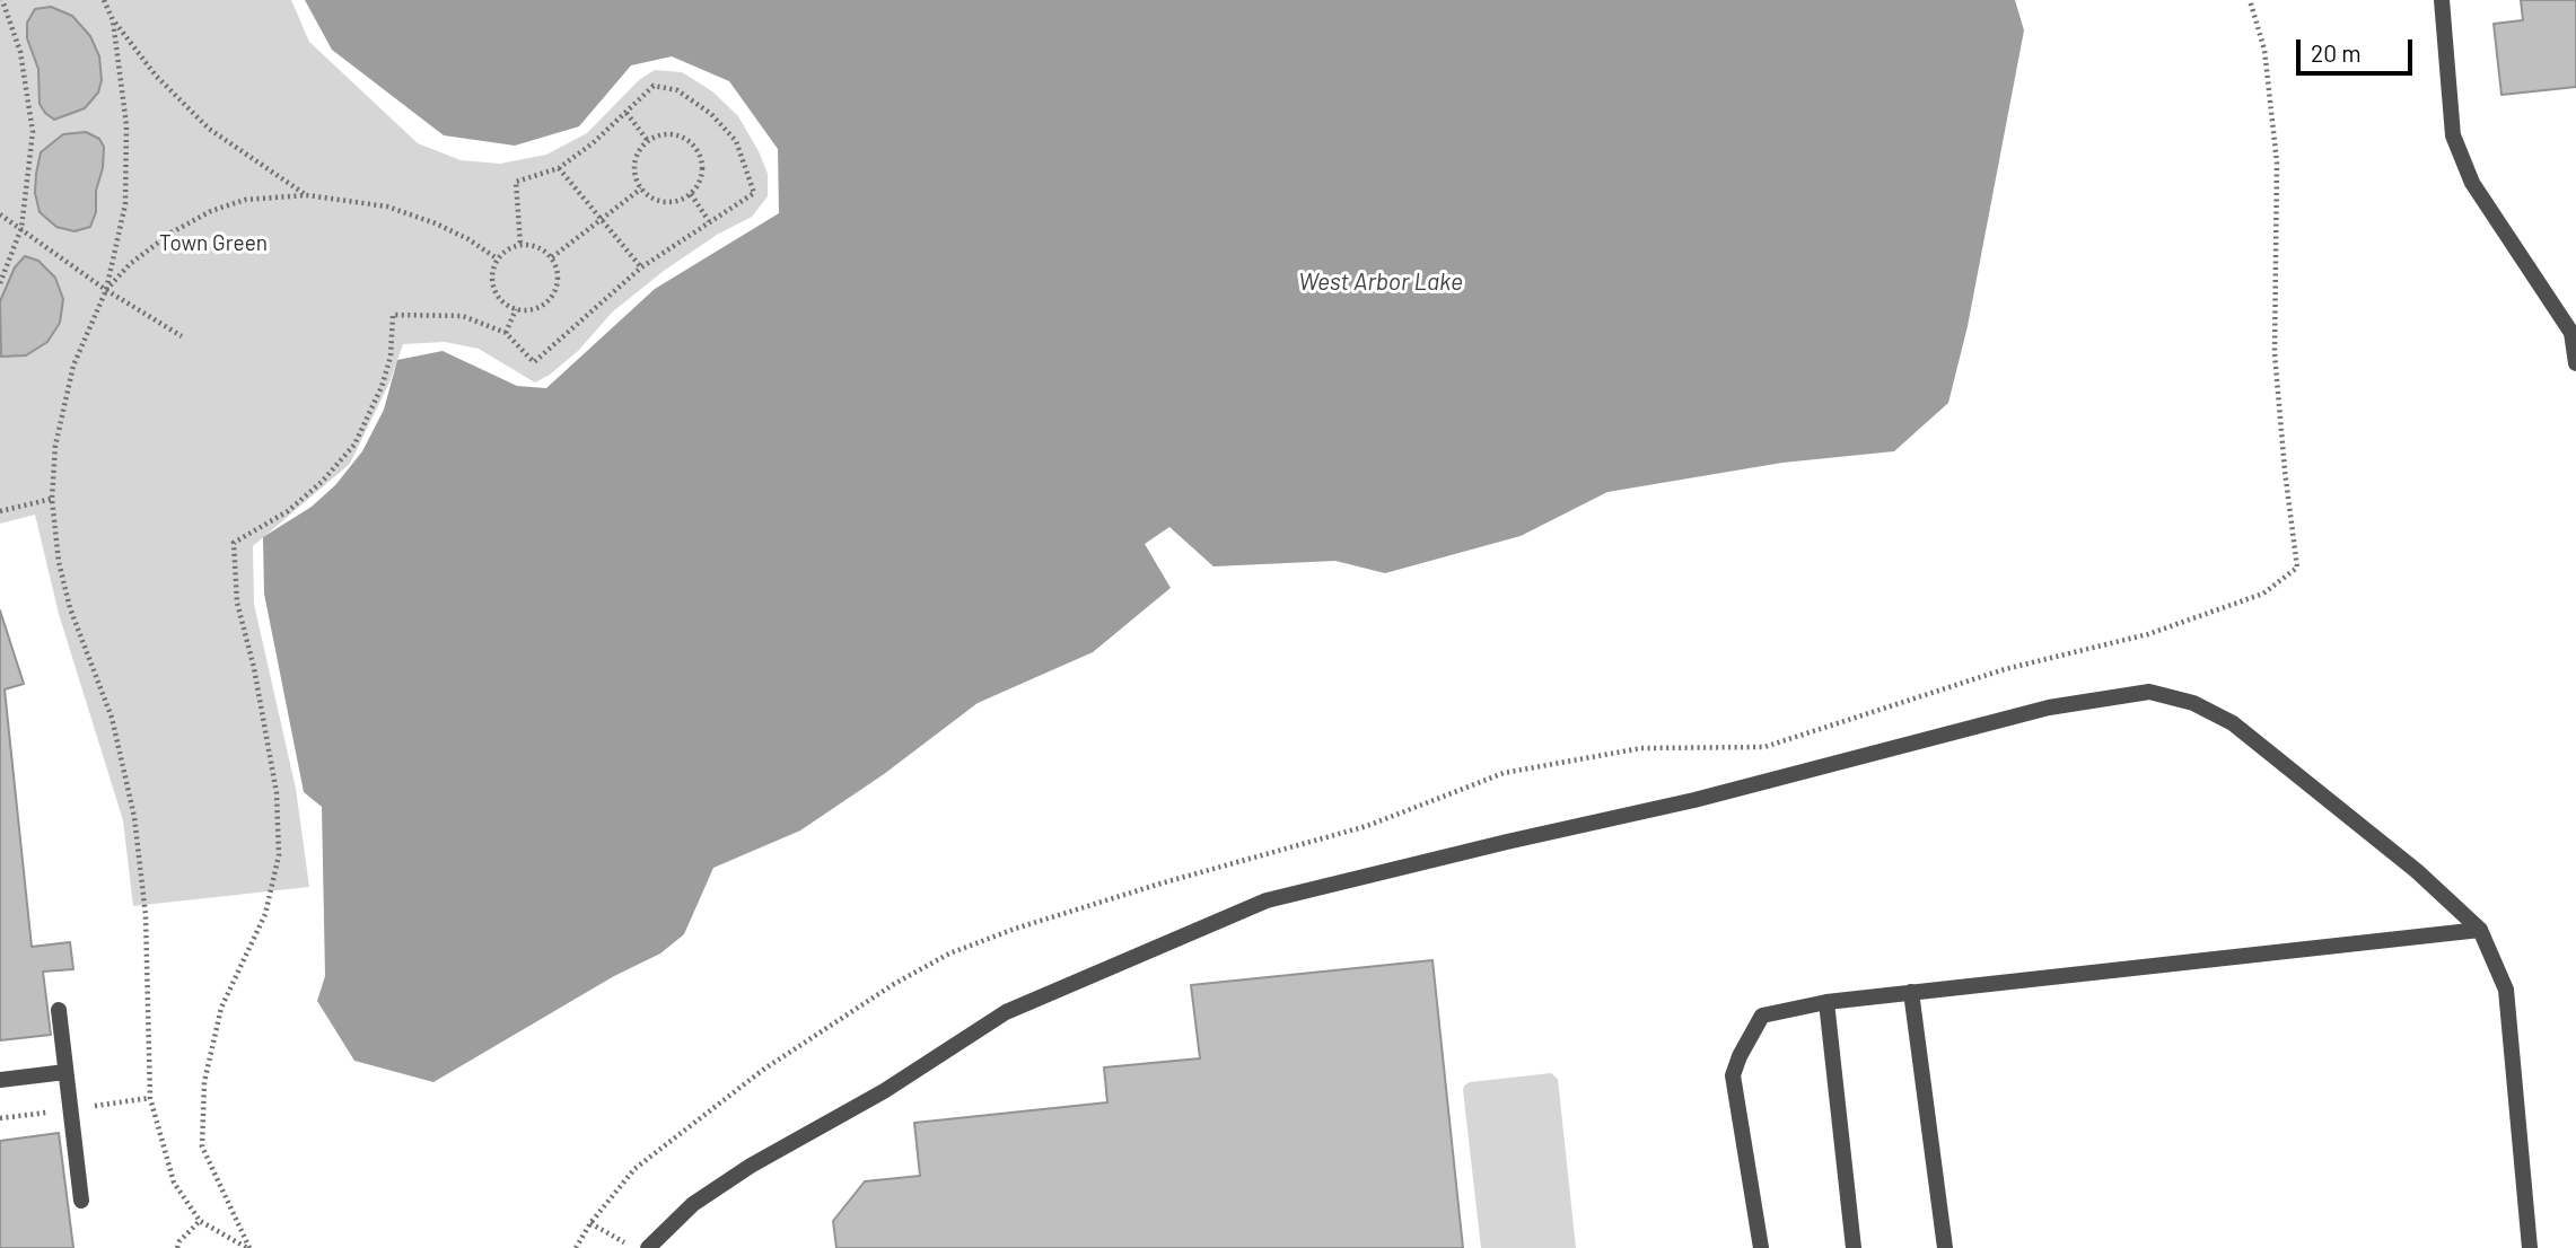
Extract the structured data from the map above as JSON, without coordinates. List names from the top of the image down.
{
  "water": ["West Arbor Lake"],
  "parks": ["Town Green"],
  "scale_bar": "20 m"
}
